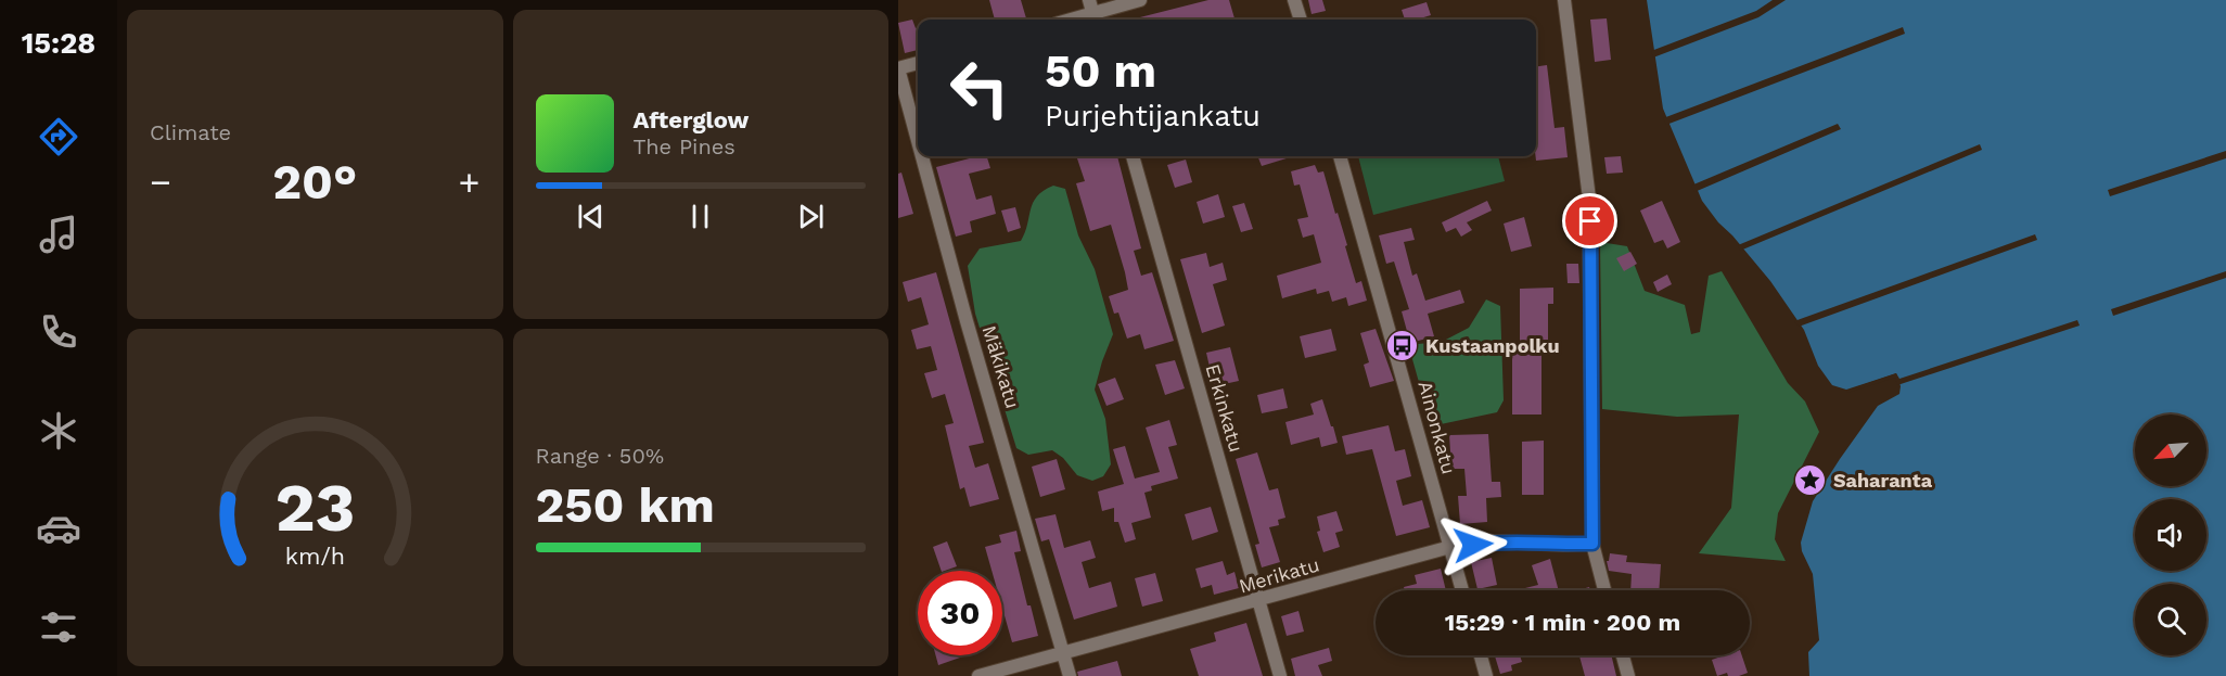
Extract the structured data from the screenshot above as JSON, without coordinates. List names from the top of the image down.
{
  "streets": {
    "street": [
      "Mäkikatu",
      "Erkinkatu",
      "Ainonkatu",
      "Merikatu"
    ]
  },
  "crossings": [
    ["Mäkikatu", "Merikatu"],
    ["Erkinkatu", "Merikatu"],
    ["Ainonkatu", "Merikatu"]
  ],
  "places": {
    "bus stop": ["Kustaanpolku"],
    "place": ["Saharanta"]
  },
  "north": "bottom left",
  "page": {
    "tabs": "15:28",
    "tile": [
      "Climate",
      ["Range · 50%", "250 km"]
    ],
    "turn": ["50 m", "Purjehtijankatu"],
    "song": ["Afterglow", "The Pines"],
    "heat": ["−", "20°", "+"],
    "limit": "30",
    "trip": "15:29 · 1 min · 200 m",
    "gauge": ["23", "km/h"]
  }
}
